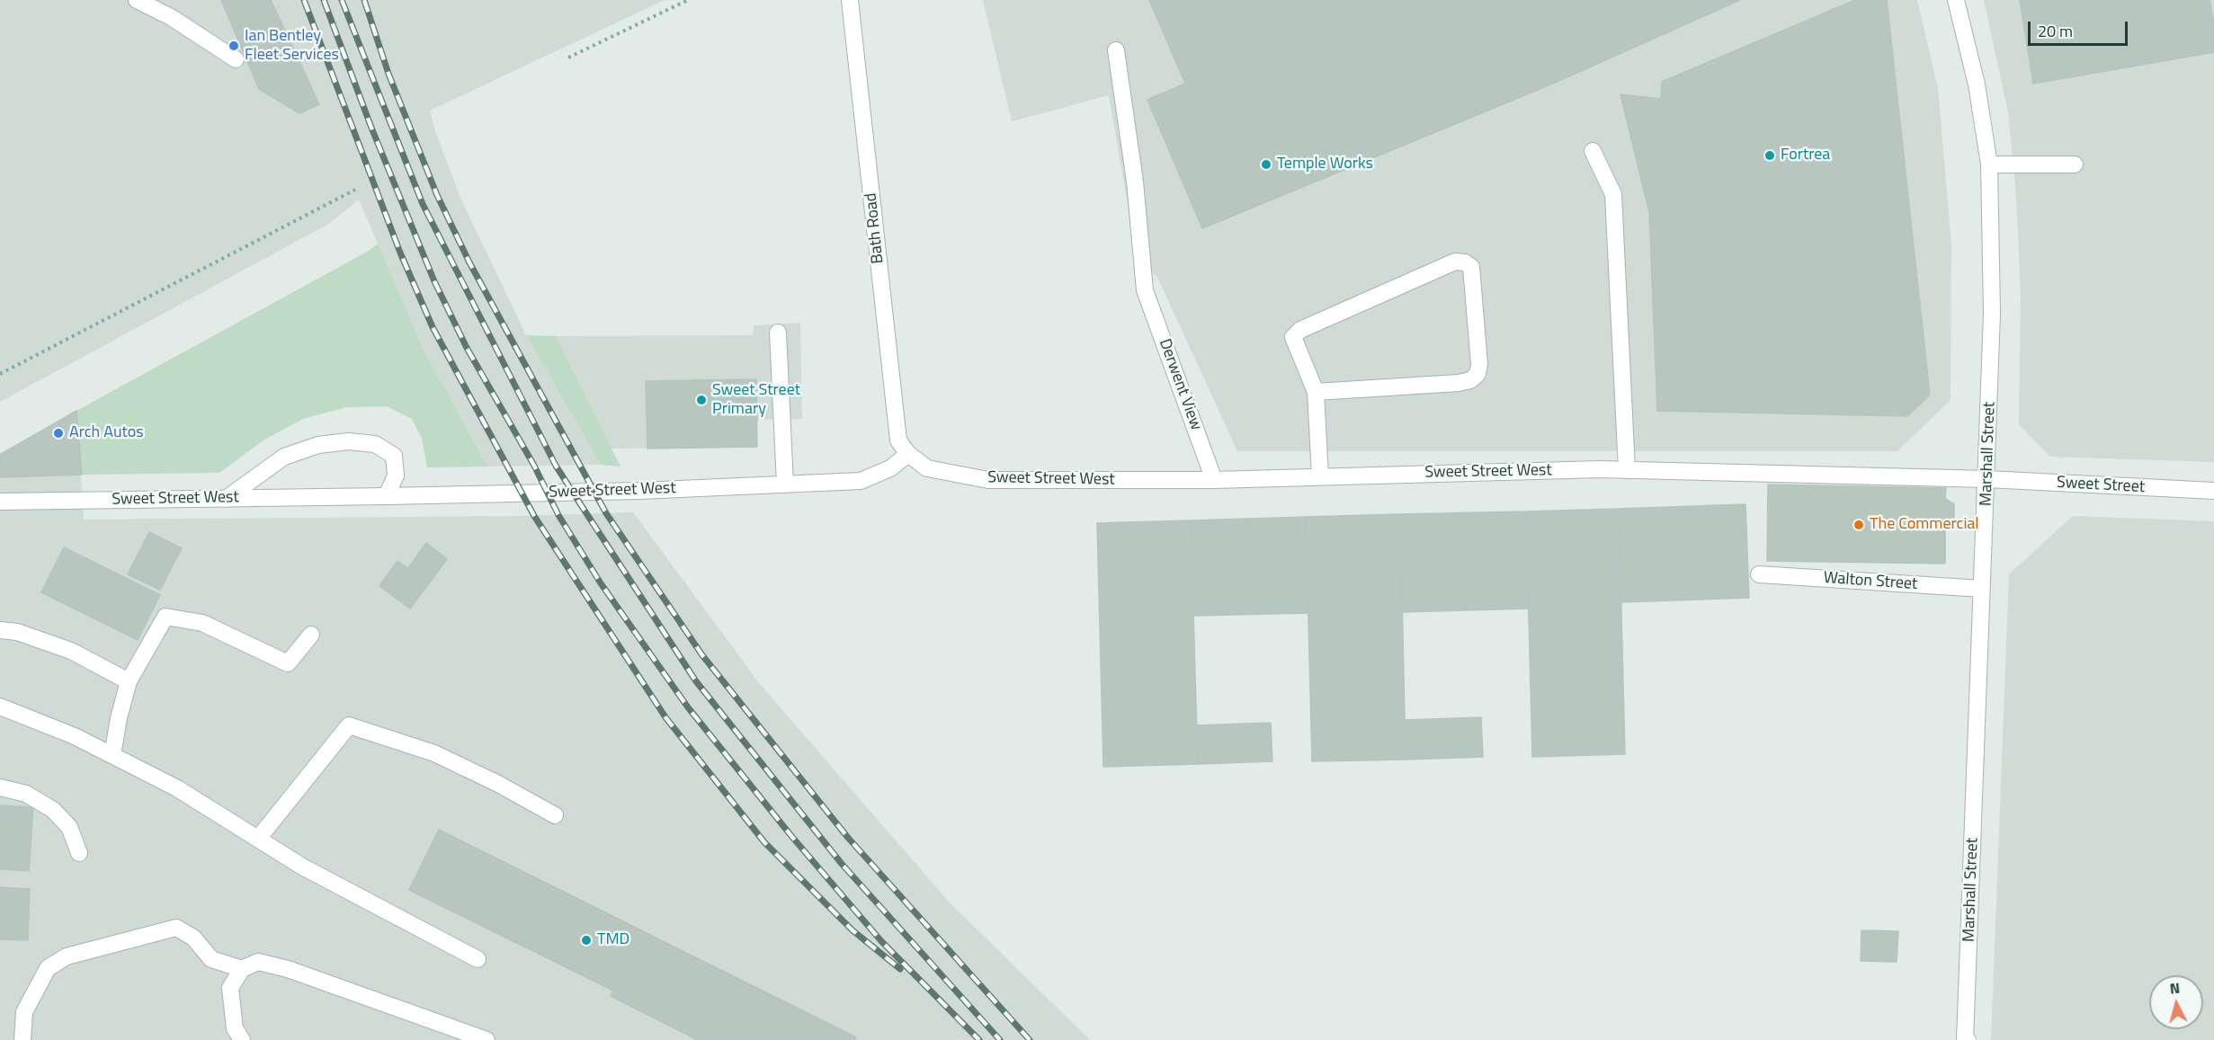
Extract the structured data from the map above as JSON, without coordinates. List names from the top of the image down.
{
  "streets": {
    "street": [
      "Bath Road",
      "Derwent View",
      "Marshall Street",
      "Sweet Street West",
      "Sweet Street",
      "Walton Street"
    ]
  },
  "crossings": [
    ["Bath Road", "Sweet Street West"],
    ["Derwent View", "Sweet Street West"],
    ["Marshall Street", "Sweet Street West"],
    ["Marshall Street", "Sweet Street"],
    ["Marshall Street", "Walton Street"],
    ["Sweet Street West", "Sweet Street"]
  ],
  "places": [
    "Ian Bentley Fleet Services",
    "Fortrea",
    "Temple Works",
    "Sweet Street Primary",
    "Arch Autos",
    "The Commercial",
    "TMD"
  ],
  "scale_bar": "20 m",
  "north": "top"
}
